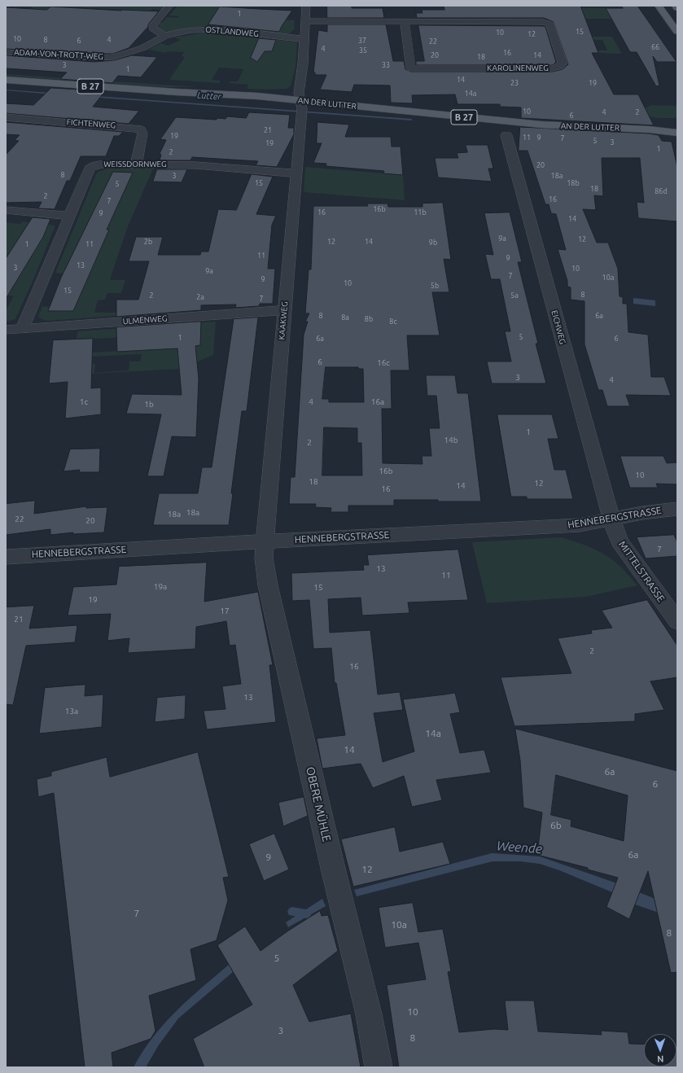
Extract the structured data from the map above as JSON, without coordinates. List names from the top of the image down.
{
  "streets": {
    "main road": ["B 27", "AN DER LUTTER"],
    "street": [
      "OSTLANDWEG",
      "ADAM-VON-TROTT-WEG",
      "KAROLINENWEG",
      "FICHTENWEG",
      "WEISSDORNWEG",
      "ULMENWEG",
      "KAAKWEG",
      "EICHWEG",
      "HENNEBERGSTRASSE",
      "MITTELSTRASSE",
      "OBERE MÜHLE"
    ]
  },
  "crossings": [
    ["OSTLANDWEG", "ADAM-VON-TROTT-WEG"],
    ["OSTLANDWEG", "KAAKWEG"],
    ["KAROLINENWEG", "KAAKWEG"],
    ["AN DER LUTTER", "KAAKWEG"],
    ["FICHTENWEG", "WEISSDORNWEG"],
    ["WEISSDORNWEG", "ULMENWEG"],
    ["WEISSDORNWEG", "KAAKWEG"],
    ["ULMENWEG", "KAAKWEG"],
    ["KAAKWEG", "HENNEBERGSTRASSE"],
    ["KAAKWEG", "OBERE MÜHLE"],
    ["EICHWEG", "HENNEBERGSTRASSE"],
    ["EICHWEG", "MITTELSTRASSE"],
    ["HENNEBERGSTRASSE", "MITTELSTRASSE"],
    ["HENNEBERGSTRASSE", "OBERE MÜHLE"]
  ],
  "water": ["Lutter", "Weende"],
  "house_numbers": [
    "1",
    "15",
    "10",
    "12",
    "10",
    "8",
    "4",
    "6",
    "37",
    "22",
    "66",
    "4",
    "35",
    "16",
    "20",
    "14",
    "18",
    "3",
    "33",
    "1",
    "14",
    "23",
    "19",
    "14a",
    "10",
    "4",
    "2",
    "6",
    "21",
    "19",
    "11",
    "9",
    "7",
    "5",
    "3",
    "19",
    "1",
    "2",
    "20",
    "8",
    "3",
    "18a",
    "15",
    "18b",
    "5",
    "18",
    "86d",
    "2",
    "16",
    "7",
    "16b",
    "16",
    "11b",
    "9",
    "14",
    "9a",
    "12",
    "2b",
    "12",
    "14",
    "9b",
    "1",
    "11",
    "11",
    "9",
    "13",
    "3",
    "10",
    "9a",
    "7",
    "10a",
    "9",
    "10",
    "5b",
    "15",
    "8",
    "2",
    "5a",
    "2a",
    "7",
    "8",
    "6a",
    "8a",
    "8b",
    "8c",
    "5",
    "1",
    "6a",
    "6",
    "6",
    "16c",
    "3",
    "4",
    "1c",
    "4",
    "16a",
    "1b",
    "1",
    "14b",
    "2",
    "16b",
    "10",
    "18",
    "12",
    "14",
    "16",
    "18a",
    "18a",
    "22",
    "20",
    "7",
    "13",
    "11",
    "19a",
    "15",
    "19",
    "17",
    "21",
    "2",
    "16",
    "13",
    "13a",
    "14a",
    "14",
    "6a",
    "6",
    "6b",
    "6a",
    "9",
    "12",
    "7",
    "10a",
    "8",
    "5",
    "10",
    "3",
    "8"
  ],
  "north": "bottom"
}
